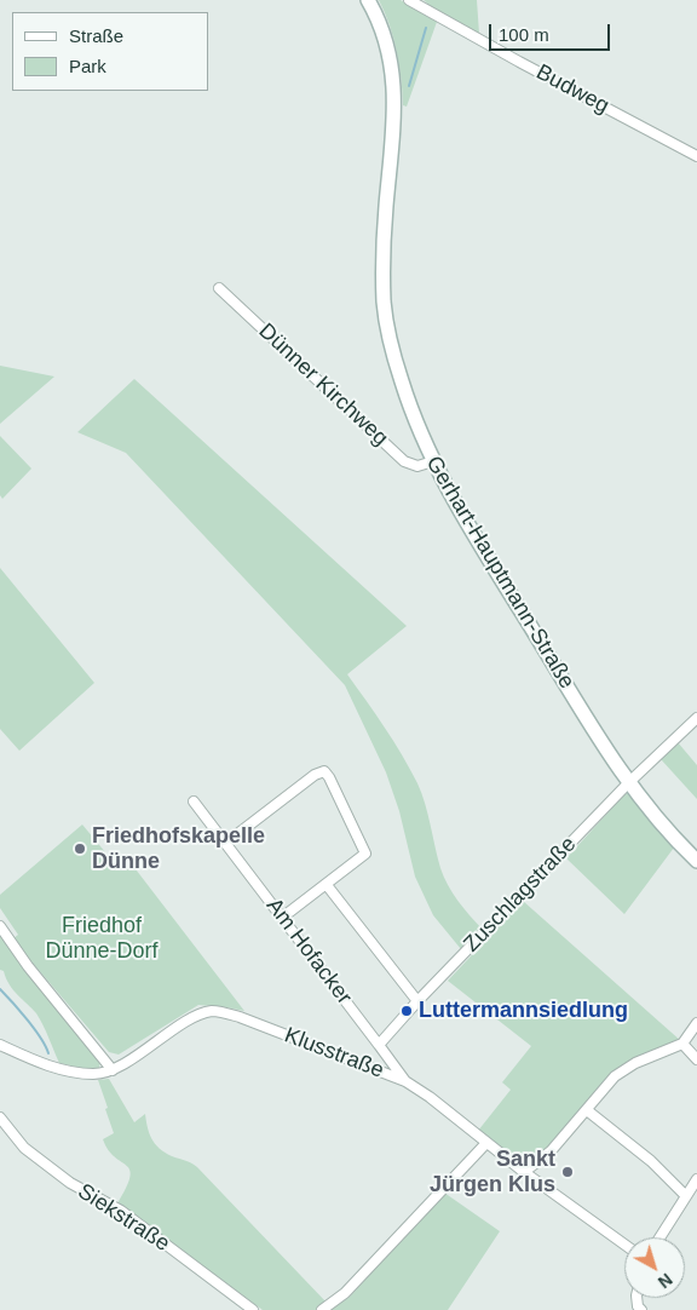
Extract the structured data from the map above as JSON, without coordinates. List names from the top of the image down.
{
  "streets": {
    "street": [
      "Budweg",
      "Dünner Kirchweg",
      "Gerhart-Hauptmann-Straße",
      "Zuschlagstraße",
      "Am Hofacker",
      "Klusstraße",
      "Siekstraße"
    ]
  },
  "crossings": [
    ["Dünner Kirchweg", "Gerhart-Hauptmann-Straße"],
    ["Gerhart-Hauptmann-Straße", "Zuschlagstraße"],
    ["Zuschlagstraße", "Am Hofacker"]
  ],
  "parks": ["Friedhof Dünne-Dorf"],
  "places": ["Friedhofskapelle Dünne", "Luttermannsiedlung", "Sankt Jürgen Klus"],
  "legend": ["Straße", "Park"],
  "scale_bar": "100 m",
  "north": "bottom right"
}
